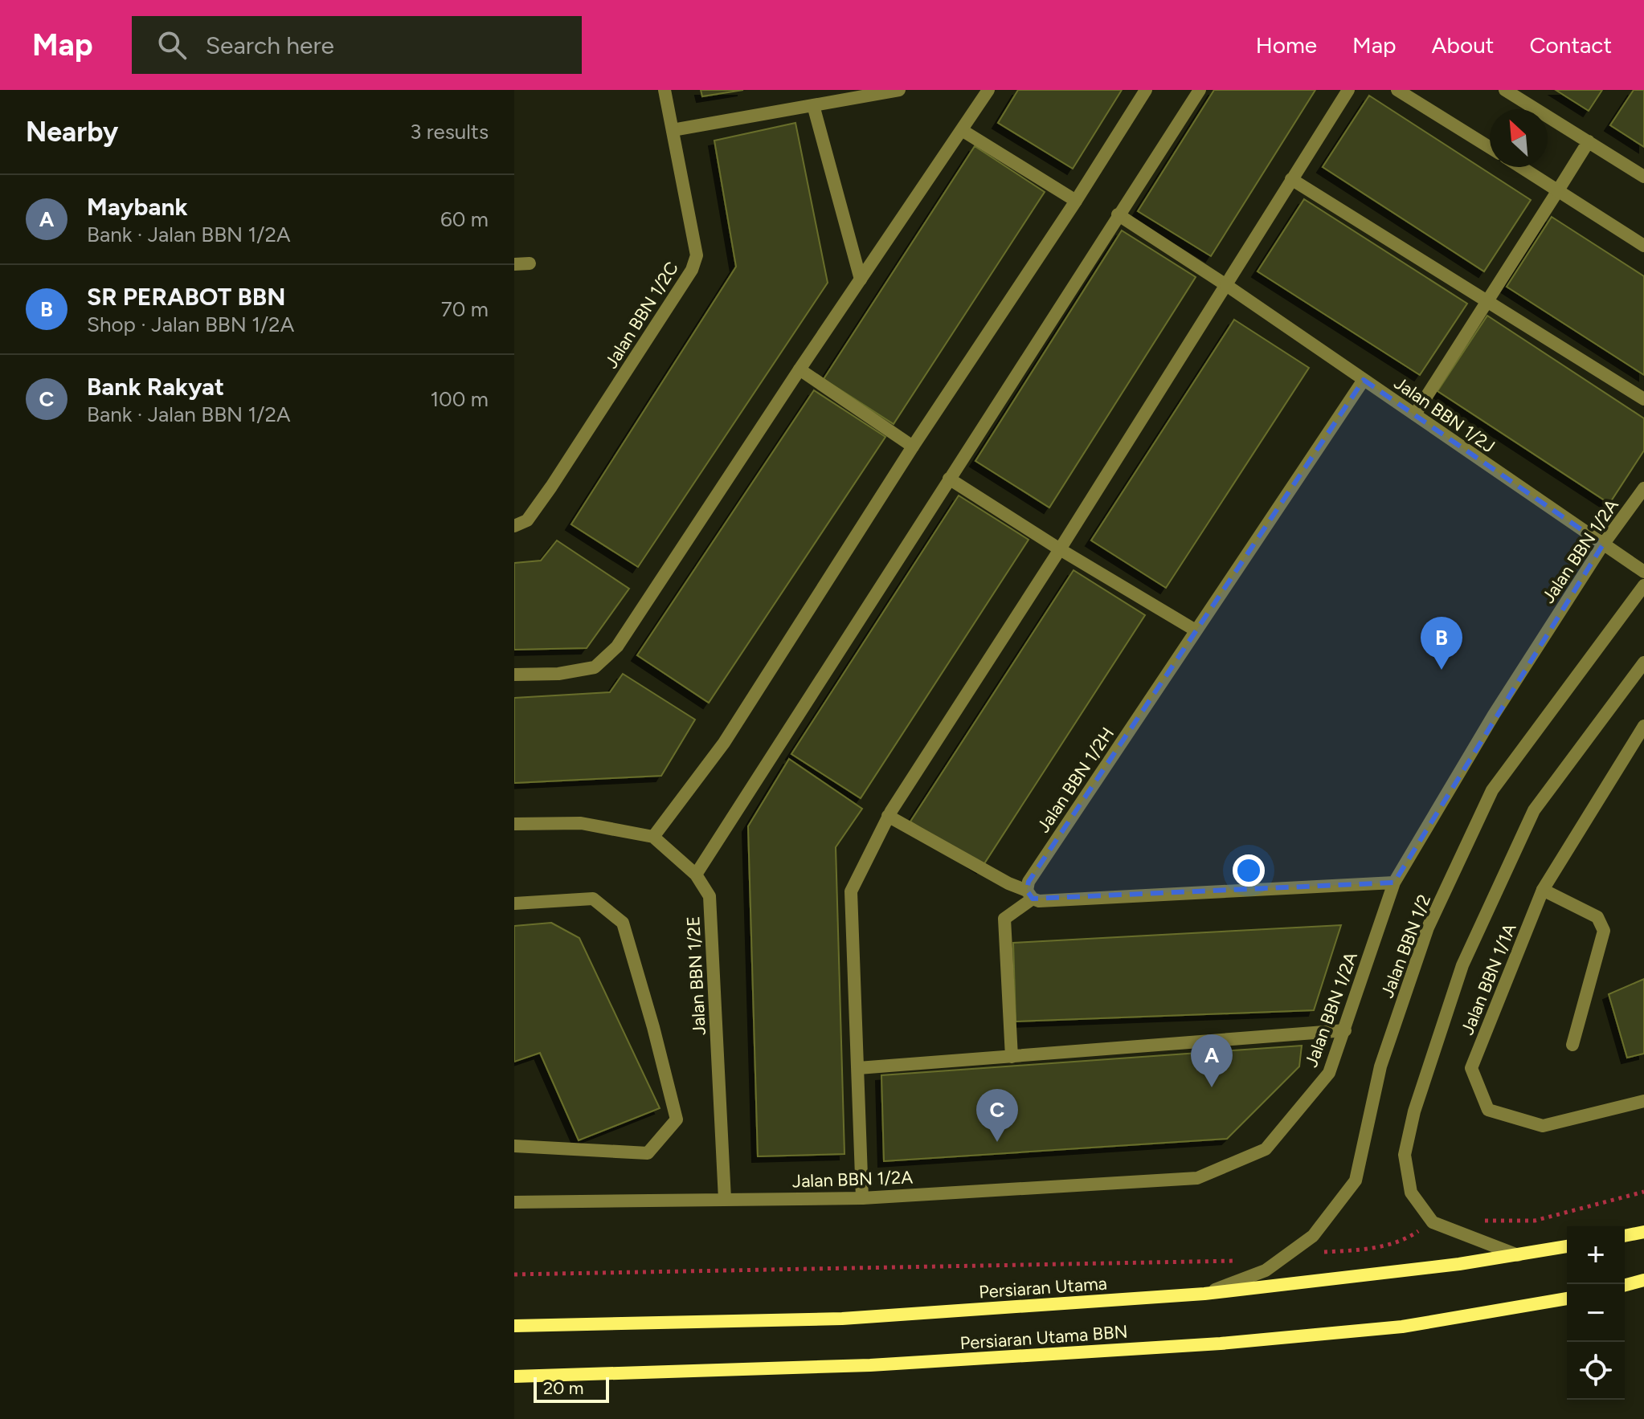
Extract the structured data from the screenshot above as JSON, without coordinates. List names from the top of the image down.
{
  "streets": {
    "main road": ["Persiaran Utama", "Persiaran Utama BBN"],
    "street": [
      "Jalan BBN 1/2C",
      "Jalan BBN 1/2J",
      "Jalan BBN 1/2A",
      "Jalan BBN 1/2H",
      "Jalan BBN 1/2",
      "Jalan BBN 1/2E",
      "Jalan BBN 1/1A"
    ]
  },
  "crossings": [
    ["Jalan BBN 1/2J", "Jalan BBN 1/2A"],
    ["Jalan BBN 1/2J", "Jalan BBN 1/2H"],
    ["Jalan BBN 1/2A", "Jalan BBN 1/2E"],
    ["Jalan BBN 1/2", "Persiaran Utama"]
  ],
  "scale_bar": "20 m",
  "north": "top left",
  "page": {
    "header": "Map",
    "search": "Search here",
    "nav": [
      "Home",
      "Map",
      "About",
      "Contact"
    ],
    "heading": ["Nearby", "3 results"],
    "list": [
      {
        "mark": "A",
        "name": "Maybank",
        "note": "Bank · Jalan BBN 1/2A",
        "value": "60 m"
      },
      {
        "mark": "B",
        "name": "SR PERABOT BBN",
        "note": "Shop · Jalan BBN 1/2A",
        "value": "70 m"
      },
      {
        "mark": "C",
        "name": "Bank Rakyat",
        "note": "Bank · Jalan BBN 1/2A",
        "value": "100 m"
      }
    ],
    "pins": ["B", "A", "C"],
    "map_buttons": ["+", "−"],
    "scale": "20 m"
  }
}
